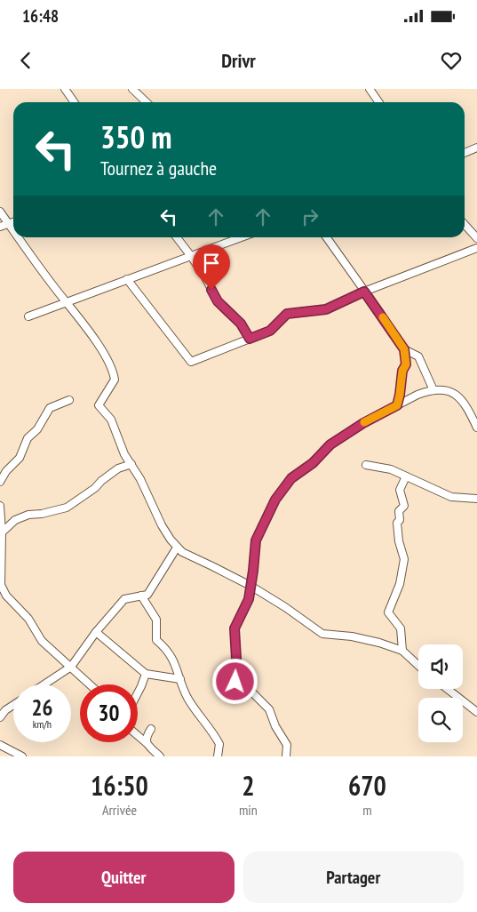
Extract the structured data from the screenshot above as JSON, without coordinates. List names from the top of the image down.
{
  "page": {
    "status": "16:48",
    "header": "Drivr",
    "turn": ["350 m", "Tournez à gauche"],
    "speed": "26 km/h",
    "limit": "30",
    "eta": [
      "16:50",
      "Arrivée",
      "2",
      "min",
      "670",
      "m"
    ],
    "buttons": ["Quitter", "Partager"]
  }
}
